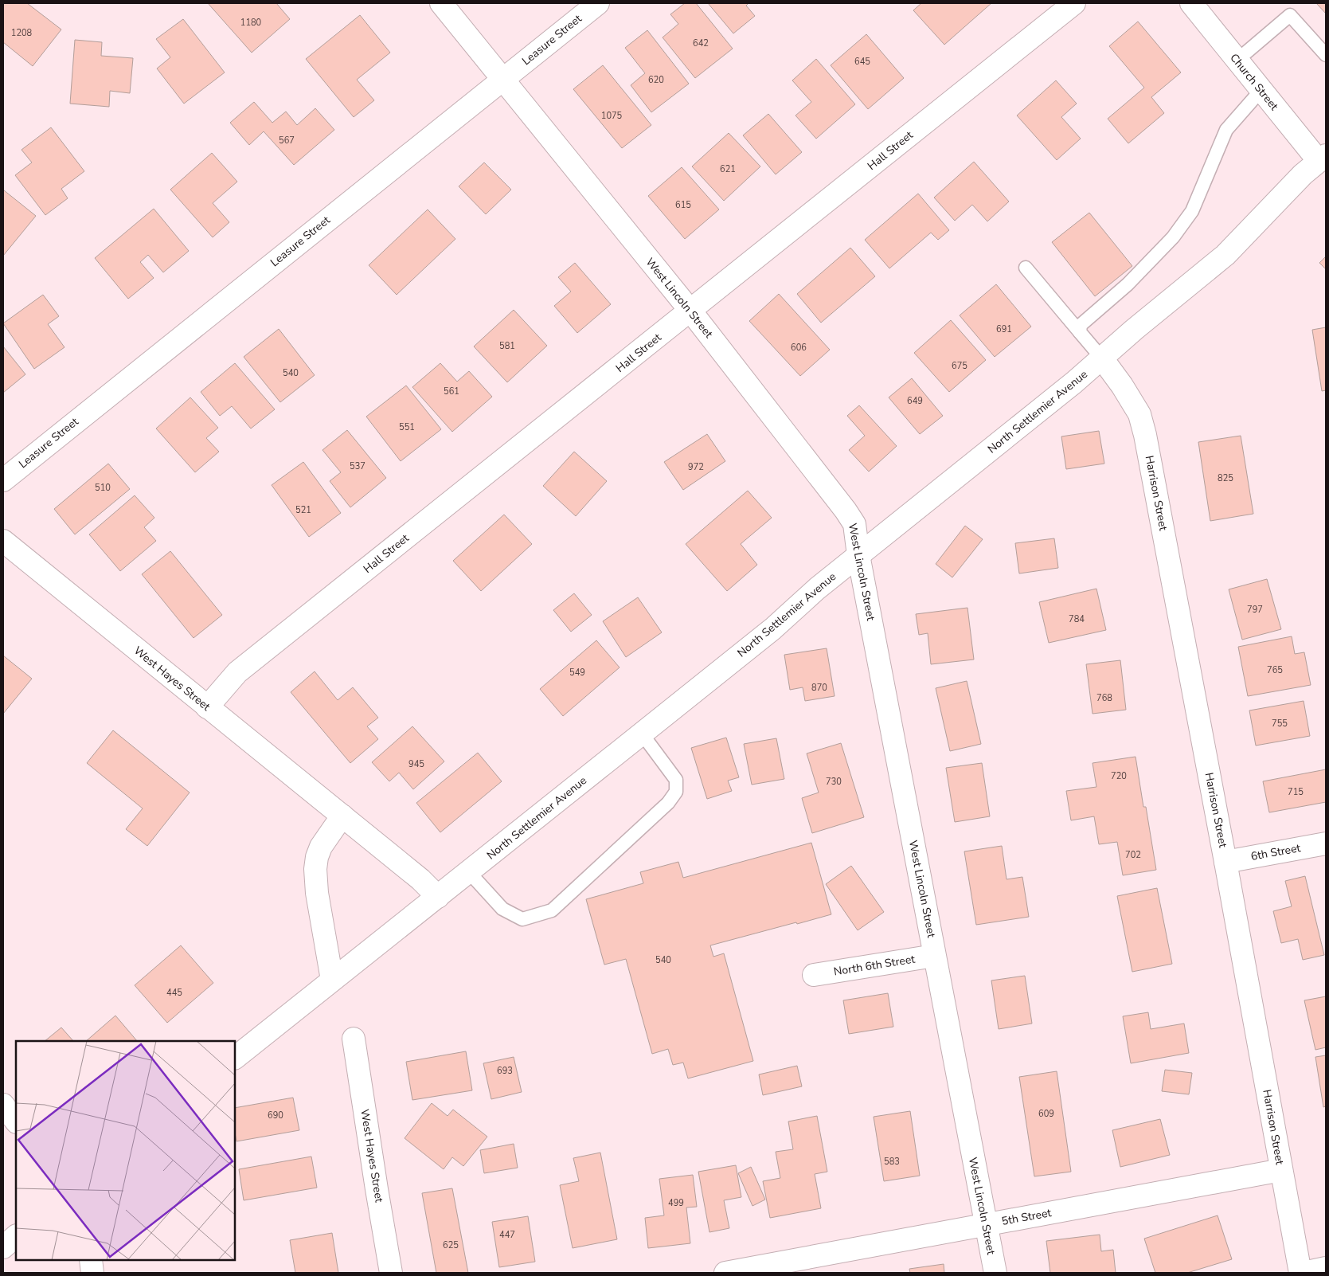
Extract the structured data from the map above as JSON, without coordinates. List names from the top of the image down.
{
  "streets": {
    "street": [
      "Leasure Street",
      "Church Street",
      "Hall Street",
      "West Lincoln Street",
      "North Settlemier Avenue",
      "Harrison Street",
      "West Hayes Street",
      "6th Street",
      "North 6th Street",
      "5th Street"
    ]
  },
  "crossings": [
    ["Leasure Street", "West Lincoln Street"],
    ["Church Street", "North Settlemier Avenue"],
    ["Hall Street", "West Lincoln Street"],
    ["Hall Street", "West Hayes Street"],
    ["West Lincoln Street", "North Settlemier Avenue"],
    ["West Lincoln Street", "North 6th Street"],
    ["West Lincoln Street", "5th Street"],
    ["North Settlemier Avenue", "Harrison Street"],
    ["North Settlemier Avenue", "West Hayes Street"],
    ["Harrison Street", "6th Street"],
    ["Harrison Street", "5th Street"]
  ],
  "house_numbers": [
    "1180",
    "1208",
    "642",
    "645",
    "620",
    "1075",
    "567",
    "621",
    "615",
    "691",
    "581",
    "606",
    "675",
    "540",
    "561",
    "649",
    "551",
    "537",
    "972",
    "825",
    "510",
    "521",
    "797",
    "784",
    "765",
    "549",
    "870",
    "768",
    "755",
    "945",
    "720",
    "730",
    "715",
    "702",
    "540",
    "445",
    "693",
    "609",
    "690",
    "583",
    "499",
    "447",
    "625"
  ]
}
